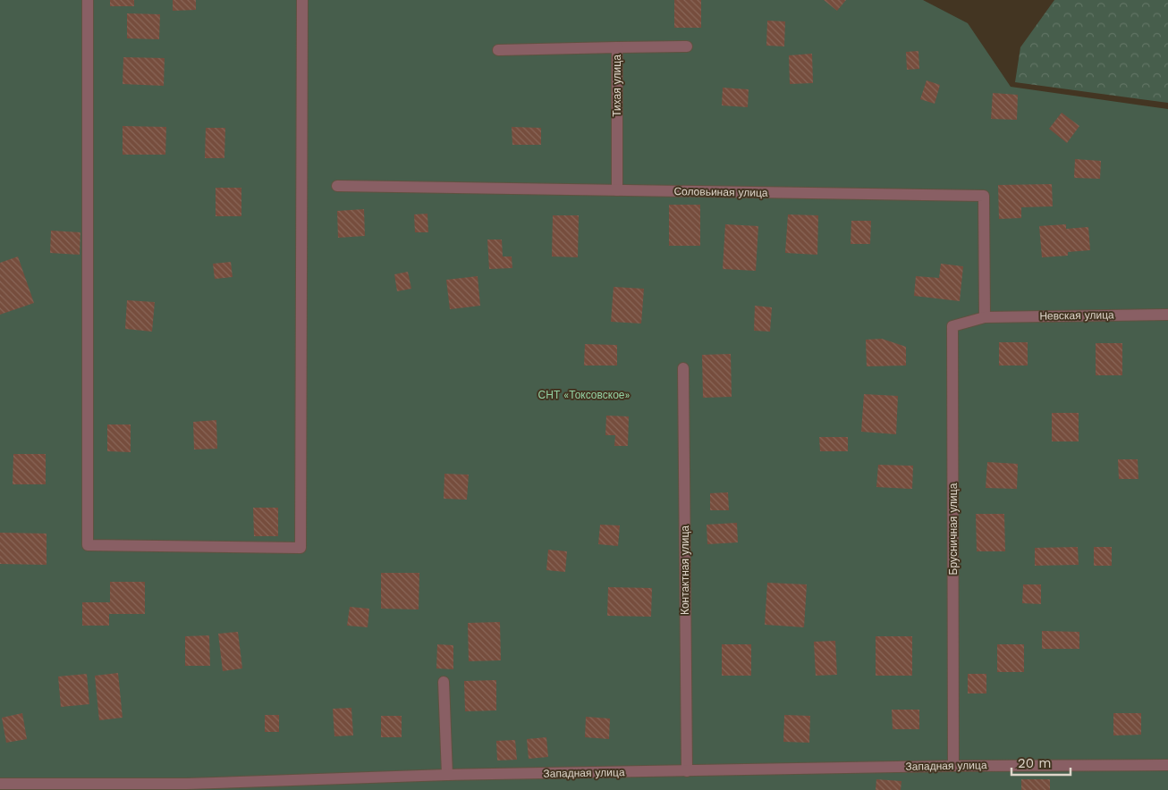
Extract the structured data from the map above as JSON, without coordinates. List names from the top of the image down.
{
  "streets": {
    "street": [
      "Тихая улица",
      "Соловьиная улица",
      "Невская улица",
      "Брусничная улица",
      "Контактная улица",
      "Западная улица"
    ]
  },
  "crossings": [
    ["Тихая улица", "Соловьиная улица"],
    ["Соловьиная улица", "Невская улица"],
    ["Соловьиная улица", "Брусничная улица"],
    ["Невская улица", "Брусничная улица"],
    ["Брусничная улица", "Западная улица"],
    ["Контактная улица", "Западная улица"]
  ],
  "parks": ["СНТ «Токсовское»"],
  "scale_bar": "20 m"
}
